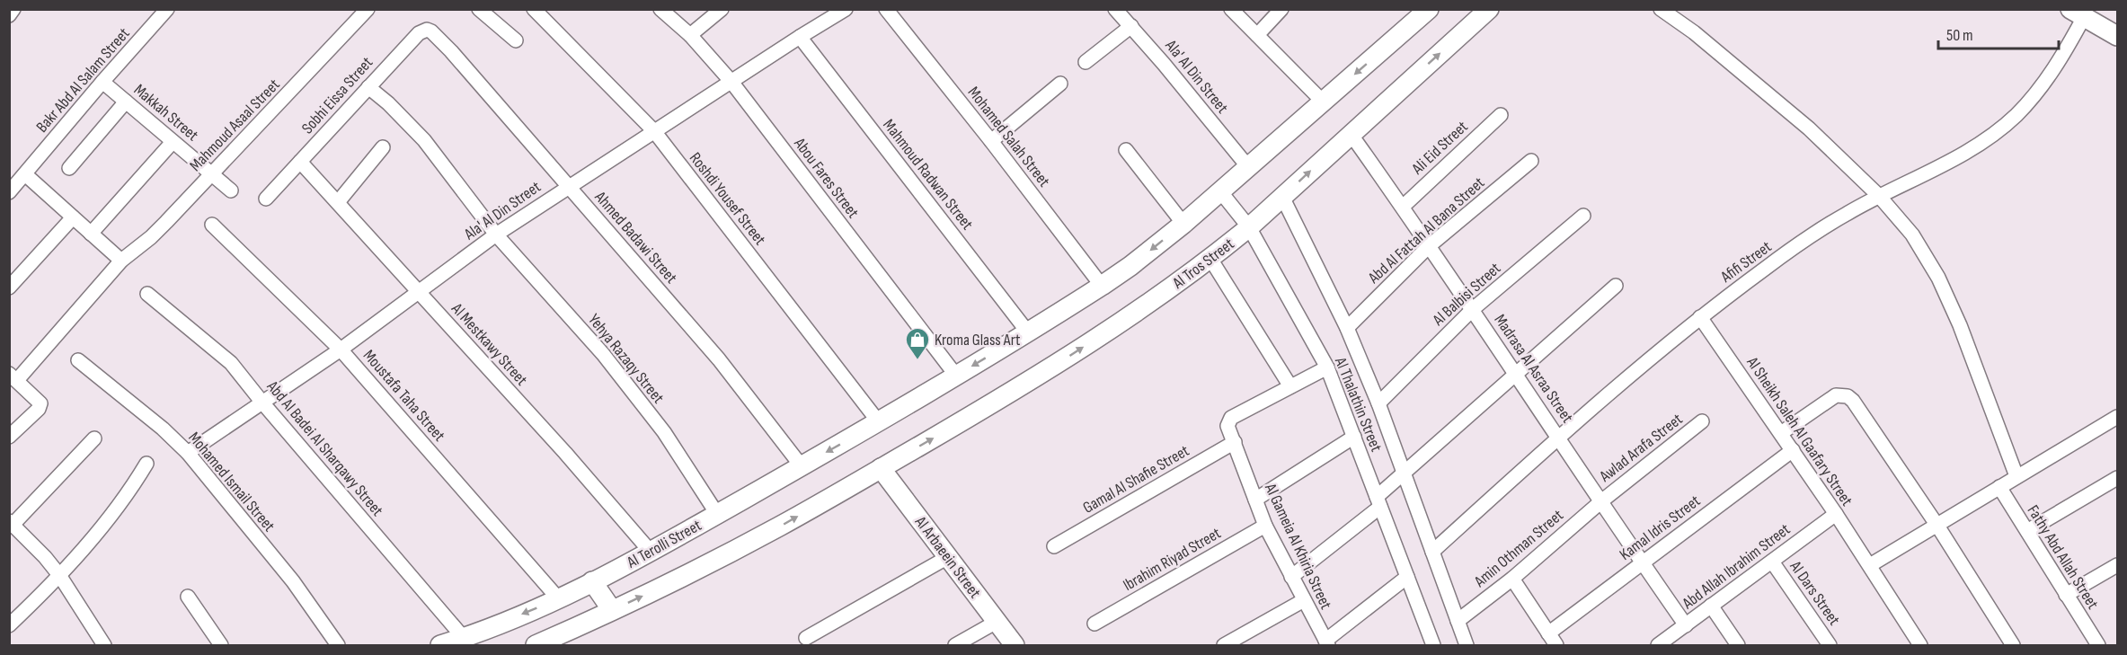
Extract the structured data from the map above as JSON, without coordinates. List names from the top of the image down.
{
  "streets": {
    "street": [
      "Ala' Al Din Street",
      "Bakr Abd Al Salam Street",
      "Sobhi Eissa Street",
      "Makkah Street",
      "Mahmoud Asaal Street",
      "Mohamed Salah Street",
      "Ali Eid Street",
      "Mahmoud Radwan Street",
      "Abou Fares Street",
      "Roshdi Yousef Street",
      "Abd Al Fattah Al Bana Street",
      "Ahmed Badawi Street",
      "Afifi Street",
      "Al Tros Street",
      "Al Balbisi Street",
      "Al Mestkawy Street",
      "Yehya Razaqy Street",
      "Madrasa Al Asraa Street",
      "Moustafa Taha Street",
      "Al Thalathin Street",
      "Al Sheikh Saleh Al Gaafary Street",
      "Awlad Arafa Street",
      "Abd Al Badei Al Sharqawy Street",
      "Gamal Al Shafie Street",
      "Mohamed Ismail Street",
      "Kamal Idris Street",
      "Al Terolli Street",
      "Al Gameia Al Khiria Street",
      "Amin Othman Street",
      "Al Arbaeein Street",
      "Fathy Abd Allah Street",
      "Ibrahim Riyad Street",
      "Abd Allah Ibrahim Street",
      "Al Dars Street"
    ]
  },
  "crossings": [
    ["Ala' Al Din Street", "Mahmoud Radwan Street"],
    ["Ala' Al Din Street", "Abou Fares Street"],
    ["Ala' Al Din Street", "Roshdi Yousef Street"],
    ["Ala' Al Din Street", "Ahmed Badawi Street"],
    ["Ala' Al Din Street", "Al Mestkawy Street"],
    ["Ala' Al Din Street", "Yehya Razaqy Street"],
    ["Ala' Al Din Street", "Moustafa Taha Street"],
    ["Ala' Al Din Street", "Abd Al Badei Al Sharqawy Street"],
    ["Ala' Al Din Street", "Mohamed Ismail Street"],
    ["Bakr Abd Al Salam Street", "Makkah Street"],
    ["Sobhi Eissa Street", "Ahmed Badawi Street"],
    ["Sobhi Eissa Street", "Al Mestkawy Street"],
    ["Sobhi Eissa Street", "Yehya Razaqy Street"],
    ["Makkah Street", "Mahmoud Asaal Street"],
    ["Ali Eid Street", "Madrasa Al Asraa Street"],
    ["Roshdi Yousef Street", "Al Terolli Street"],
    ["Abd Al Fattah Al Bana Street", "Madrasa Al Asraa Street"],
    ["Abd Al Fattah Al Bana Street", "Al Thalathin Street"],
    ["Ahmed Badawi Street", "Al Terolli Street"],
    ["Afifi Street", "Madrasa Al Asraa Street"],
    ["Afifi Street", "Al Thalathin Street"],
    ["Afifi Street", "Al Sheikh Saleh Al Gaafary Street"],
    ["Al Tros Street", "Madrasa Al Asraa Street"],
    ["Al Tros Street", "Al Thalathin Street"],
    ["Al Tros Street", "Al Arbaeein Street"],
    ["Al Balbisi Street", "Madrasa Al Asraa Street"],
    ["Al Balbisi Street", "Al Thalathin Street"],
    ["Al Mestkawy Street", "Al Terolli Street"],
    ["Yehya Razaqy Street", "Al Terolli Street"],
    ["Madrasa Al Asraa Street", "Awlad Arafa Street"],
    ["Madrasa Al Asraa Street", "Kamal Idris Street"],
    ["Madrasa Al Asraa Street", "Amin Othman Street"],
    ["Madrasa Al Asraa Street", "Abd Allah Ibrahim Street"],
    ["Moustafa Taha Street", "Al Terolli Street"],
    ["Al Thalathin Street", "Amin Othman Street"],
    ["Al Sheikh Saleh Al Gaafary Street", "Kamal Idris Street"],
    ["Al Sheikh Saleh Al Gaafary Street", "Abd Allah Ibrahim Street"],
    ["Awlad Arafa Street", "Amin Othman Street"],
    ["Abd Al Badei Al Sharqawy Street", "Al Terolli Street"],
    ["Gamal Al Shafie Street", "Al Gameia Al Khiria Street"],
    ["Al Gameia Al Khiria Street", "Ibrahim Riyad Street"],
    ["Abd Allah Ibrahim Street", "Al Dars Street"]
  ],
  "places": {
    "shop": ["Kroma Glass Art"]
  },
  "scale_bar": "50 m"
}
